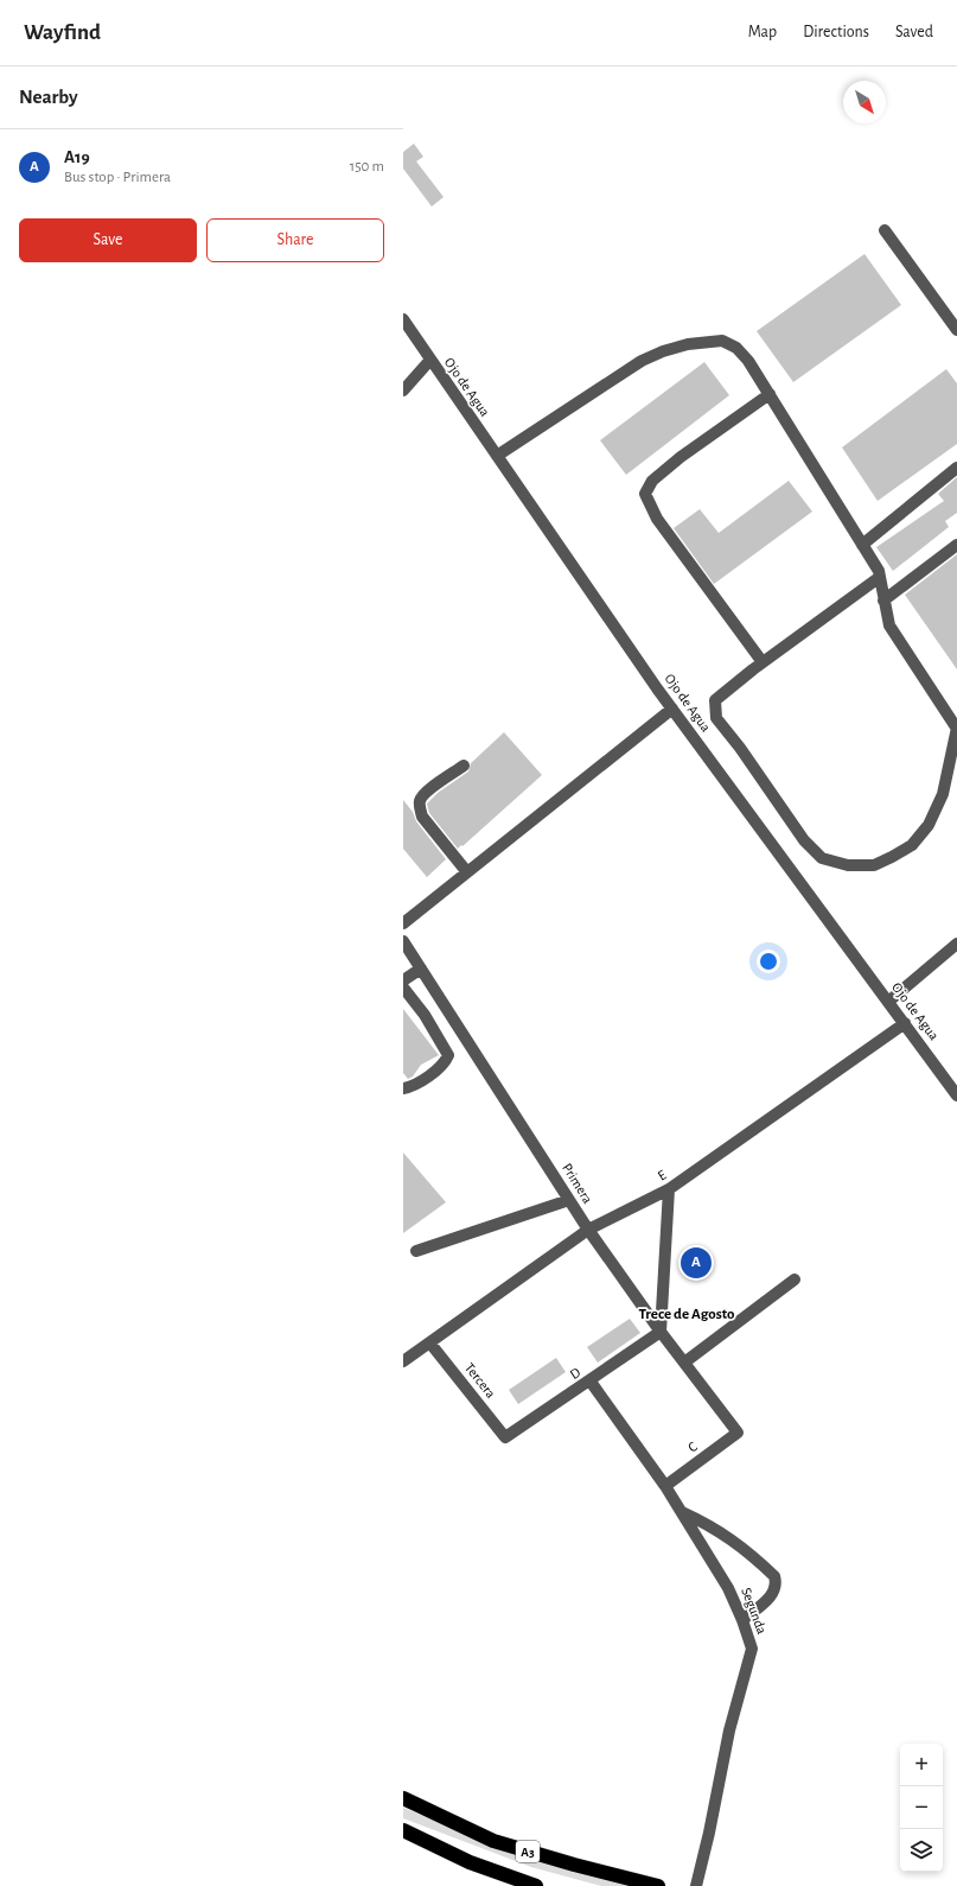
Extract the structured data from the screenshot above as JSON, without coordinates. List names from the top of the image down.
{
  "streets": {
    "highway": ["A3"],
    "street": [
      "Ojo de Agua",
      "E",
      "Primera",
      "D",
      "Tercera",
      "C",
      "Segunda"
    ]
  },
  "crossings": [
    ["Ojo de Agua", "E"],
    ["E", "Primera"],
    ["E", "Tercera"],
    ["Primera", "D"],
    ["Primera", "C"],
    ["D", "Tercera"],
    ["D", "Segunda"],
    ["C", "Segunda"]
  ],
  "districts": ["Trece de Agosto"],
  "north": "bottom right",
  "page": {
    "header": "Wayfind",
    "nav": ["Map", "Directions", "Saved"],
    "heading": "Nearby",
    "list": [
      {
        "mark": "A",
        "name": "A19",
        "note": "Bus stop · Primera",
        "value": "150 m"
      }
    ],
    "buttons": ["Save", "Share"],
    "pins": "A",
    "map_buttons": ["+", "−"]
  }
}
